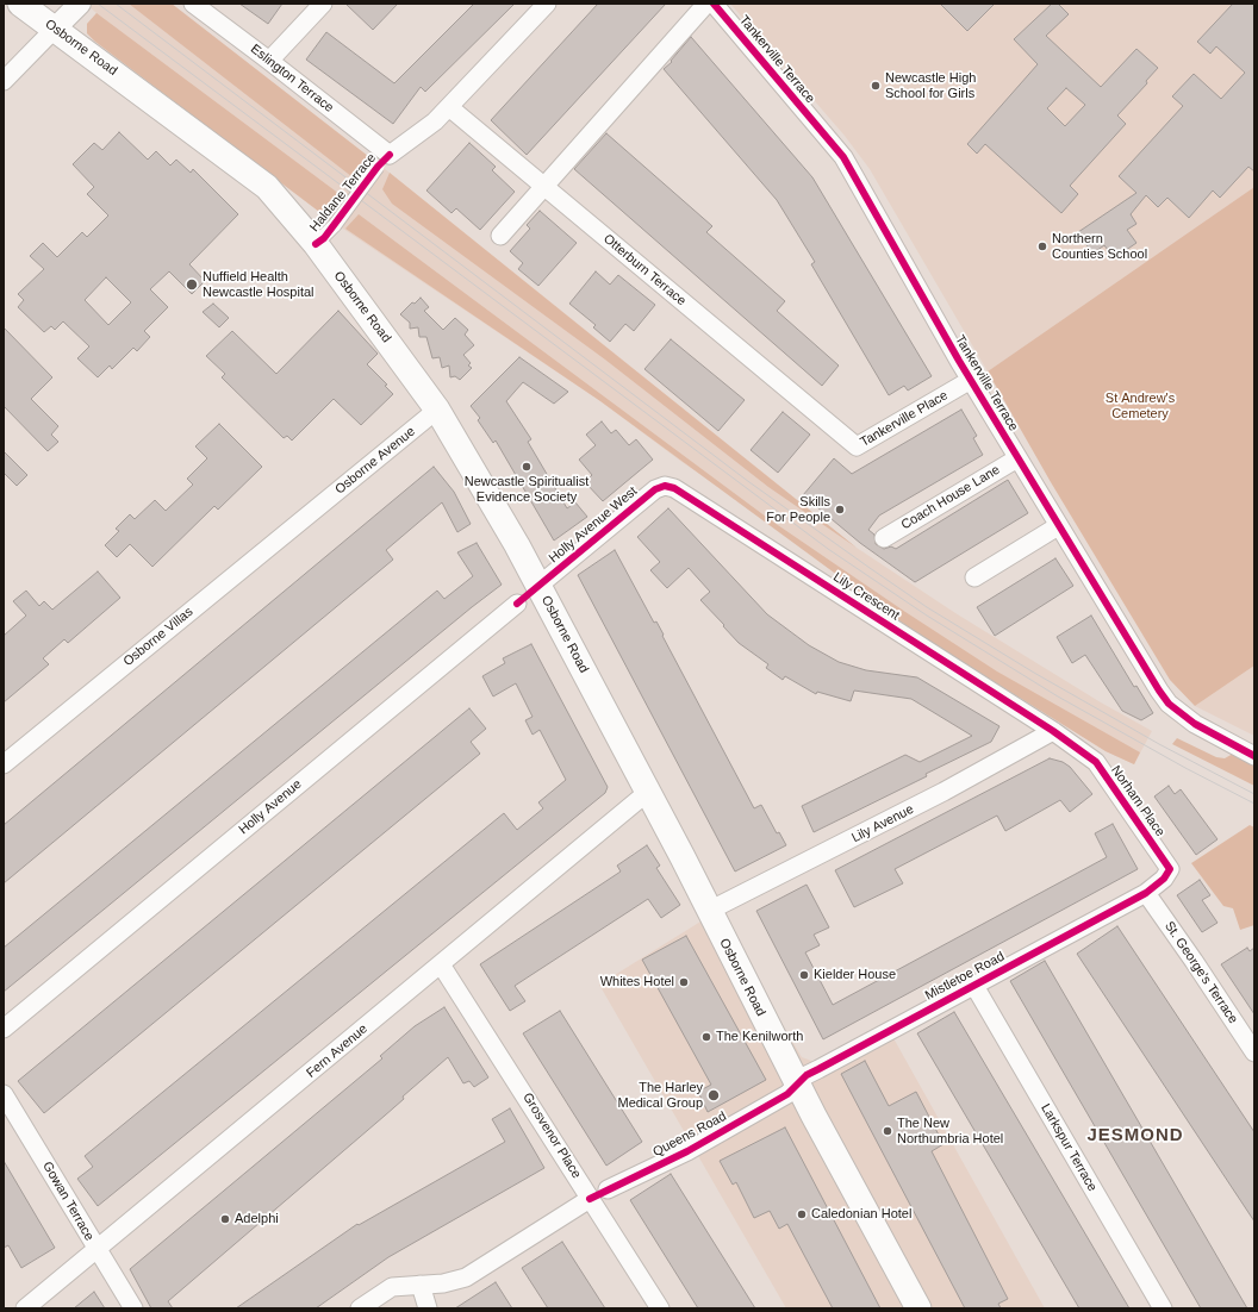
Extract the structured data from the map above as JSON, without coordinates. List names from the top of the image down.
{
  "streets": {
    "main road": ["Osborne Road"],
    "street": [
      "Tankerville Terrace",
      "Eslington Terrace",
      "Haldane Terrace",
      "Otterburn Terrace",
      "Tankerville Place",
      "Osborne Avenue",
      "Coach House Lane",
      "Holly Avenue West",
      "Lily Crescent",
      "Osborne Villas",
      "Norham Place",
      "Holly Avenue",
      "Lily Avenue",
      "St. George's Terrace",
      "Mistletoe Road",
      "Fern Avenue",
      "Queens Road",
      "Grosvenor Place",
      "Larkspur Terrace",
      "Gowan Terrace"
    ]
  },
  "crossings": [
    ["Osborne Road", "Haldane Terrace"],
    ["Osborne Road", "Osborne Avenue"],
    ["Osborne Road", "Holly Avenue West"],
    ["Osborne Road", "Lily Avenue"],
    ["Osborne Road", "Mistletoe Road"],
    ["Osborne Road", "Fern Avenue"],
    ["Osborne Road", "Queens Road"],
    ["Tankerville Terrace", "Tankerville Place"],
    ["Tankerville Terrace", "Coach House Lane"],
    ["Eslington Terrace", "Haldane Terrace"],
    ["Haldane Terrace", "Otterburn Terrace"],
    ["Otterburn Terrace", "Tankerville Place"],
    ["Osborne Avenue", "Osborne Villas"],
    ["Holly Avenue West", "Lily Crescent"],
    ["Lily Crescent", "Norham Place"],
    ["Lily Crescent", "Lily Avenue"],
    ["Norham Place", "Lily Avenue"],
    ["Norham Place", "St. George's Terrace"],
    ["Norham Place", "Mistletoe Road"],
    ["St. George's Terrace", "Mistletoe Road"],
    ["Mistletoe Road", "Queens Road"],
    ["Mistletoe Road", "Larkspur Terrace"],
    ["Fern Avenue", "Grosvenor Place"],
    ["Fern Avenue", "Gowan Terrace"]
  ],
  "districts": ["JESMOND"],
  "parks": ["St Andrew's Cemetery"],
  "places": [
    "Newcastle High School for Girls",
    "Northern Counties School",
    "Nuffield Health Newcastle Hospital",
    "Newcastle Spiritualist Evidence Society",
    "Skills For People",
    "Kielder House",
    "Whites Hotel",
    "The Kenilworth",
    "The Harley Medical Group",
    "The New Northumbria Hotel",
    "Caledonian Hotel",
    "Adelphi"
  ]
}
